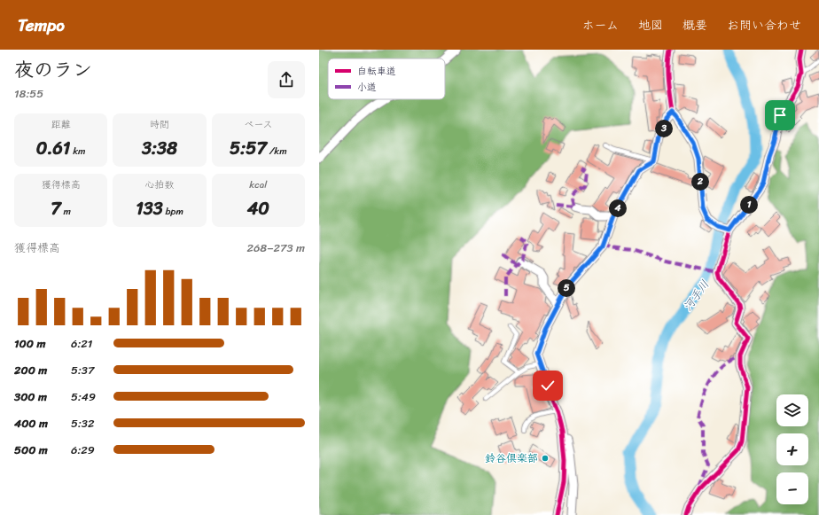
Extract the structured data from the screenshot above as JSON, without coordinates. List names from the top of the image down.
{
  "water": ["河手川"],
  "places": ["鈴谷倶楽部"],
  "legend": ["自転車道", "小道"],
  "page": {
    "header": "Tempo",
    "nav": [
      "ホーム",
      "地図",
      "概要",
      "お問い合わせ"
    ],
    "heading": ["夜のラン", "18:55"],
    "stats": [
      ["距離", "0.61 km"],
      ["時間", "3:38"],
      ["ペース", "5:57 /km"],
      ["獲得標高", "7 m"],
      ["心拍数", "133 bpm"],
      ["kcal", "40"]
    ],
    "pins": [
      "3",
      "2",
      "1",
      "4",
      "5"
    ],
    "chart": ["獲得標高", "268–273 m"],
    "list": [
      {
        "name": "100 m",
        "note": "6:21"
      },
      {
        "name": "200 m",
        "note": "5:37"
      },
      {
        "name": "300 m",
        "note": "5:49"
      },
      {
        "name": "400 m",
        "note": "5:32"
      },
      {
        "name": "500 m",
        "note": "6:29"
      }
    ],
    "map_buttons": ["+", "−"]
  }
}
